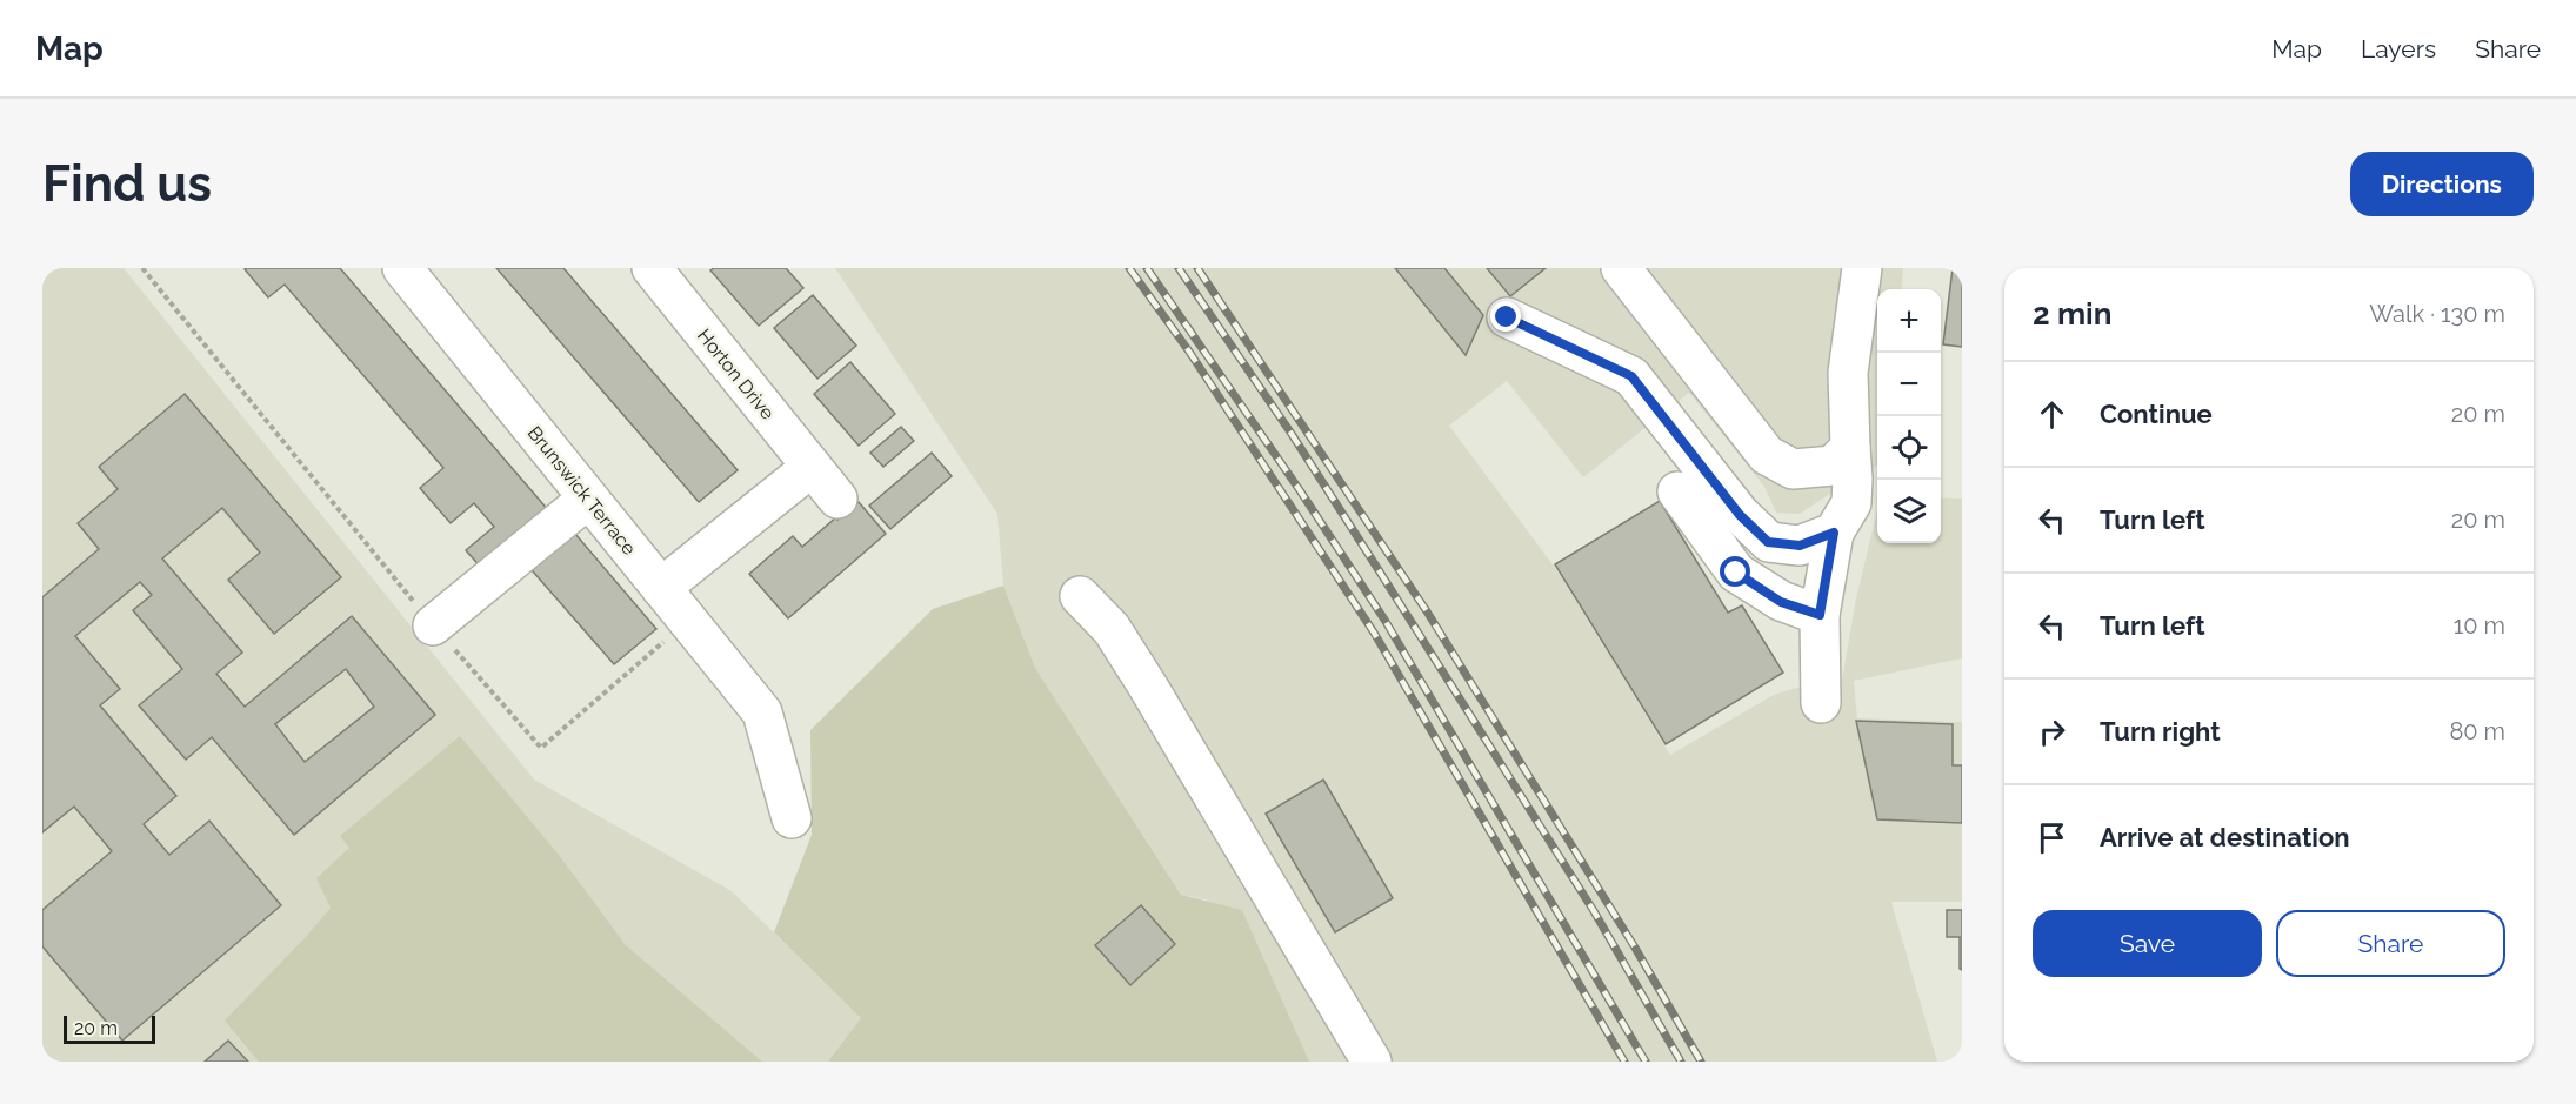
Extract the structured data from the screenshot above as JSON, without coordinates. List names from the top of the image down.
{
  "streets": {
    "street": ["Horton Drive", "Brunswick Terrace"]
  },
  "scale_bar": "20 m",
  "page": {
    "header": "Map",
    "nav": ["Map", "Layers", "Share"],
    "buttons": [
      "Directions",
      ["Save", "Share"]
    ],
    "title": "Find us",
    "heading": ["2 min", "Walk · 130 m"],
    "map_buttons": ["+", "−"],
    "list": [
      ["Continue", "20 m"],
      ["Turn left", "20 m"],
      ["Turn left", "10 m"],
      ["Turn right", "80 m"],
      "Arrive at destination"
    ],
    "scale": "20 m"
  }
}
